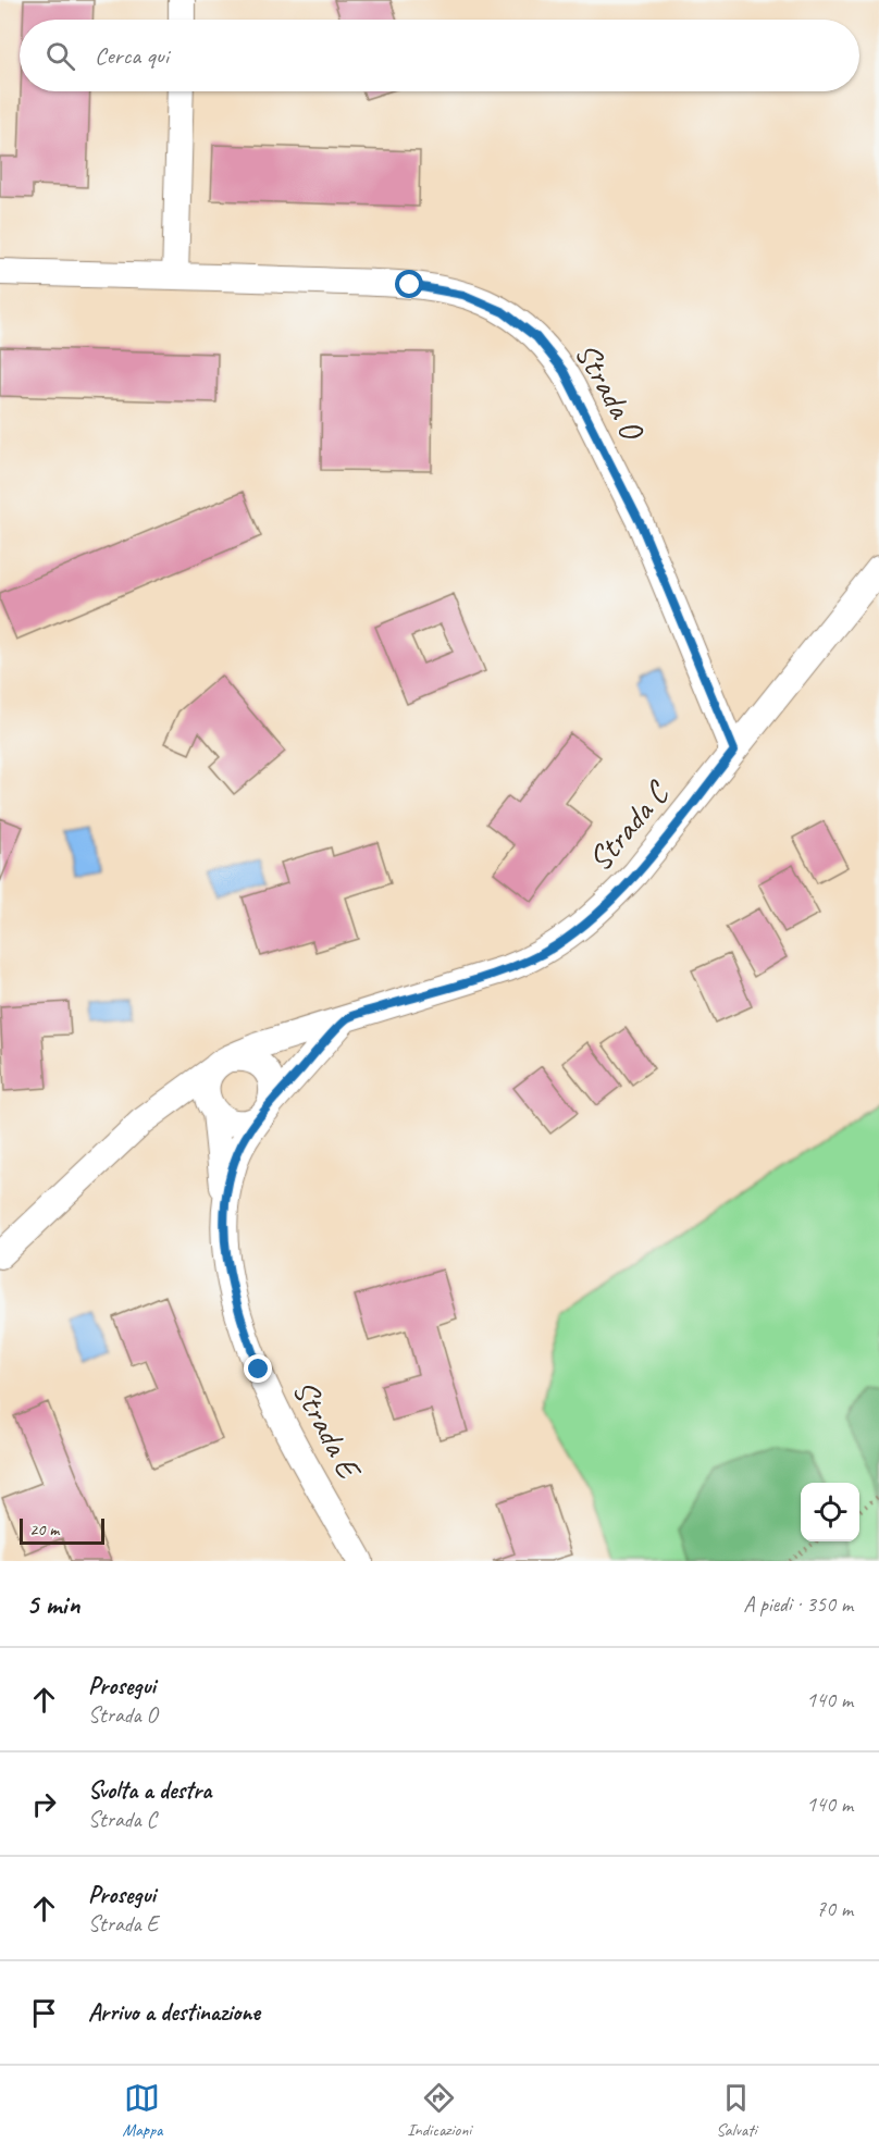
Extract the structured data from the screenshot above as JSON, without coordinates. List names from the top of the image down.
{
  "streets": {
    "street": ["Strada O", "Strada C", "Strada E"]
  },
  "crossings": [
    ["Strada O", "Strada C"],
    ["Strada C", "Strada E"]
  ],
  "scale_bar": "20 m",
  "page": {
    "search": "Cerca qui",
    "scale": "20 m",
    "heading": ["5 min", "A piedi · 350 m"],
    "list": [
      ["Prosegui", "Strada O", "140 m"],
      ["Svolta a destra", "Strada C", "140 m"],
      ["Prosegui", "Strada E", "70 m"],
      "Arrivo a destinazione"
    ],
    "nav": ["Mappa", "Indicazioni", "Salvati"]
  }
}
